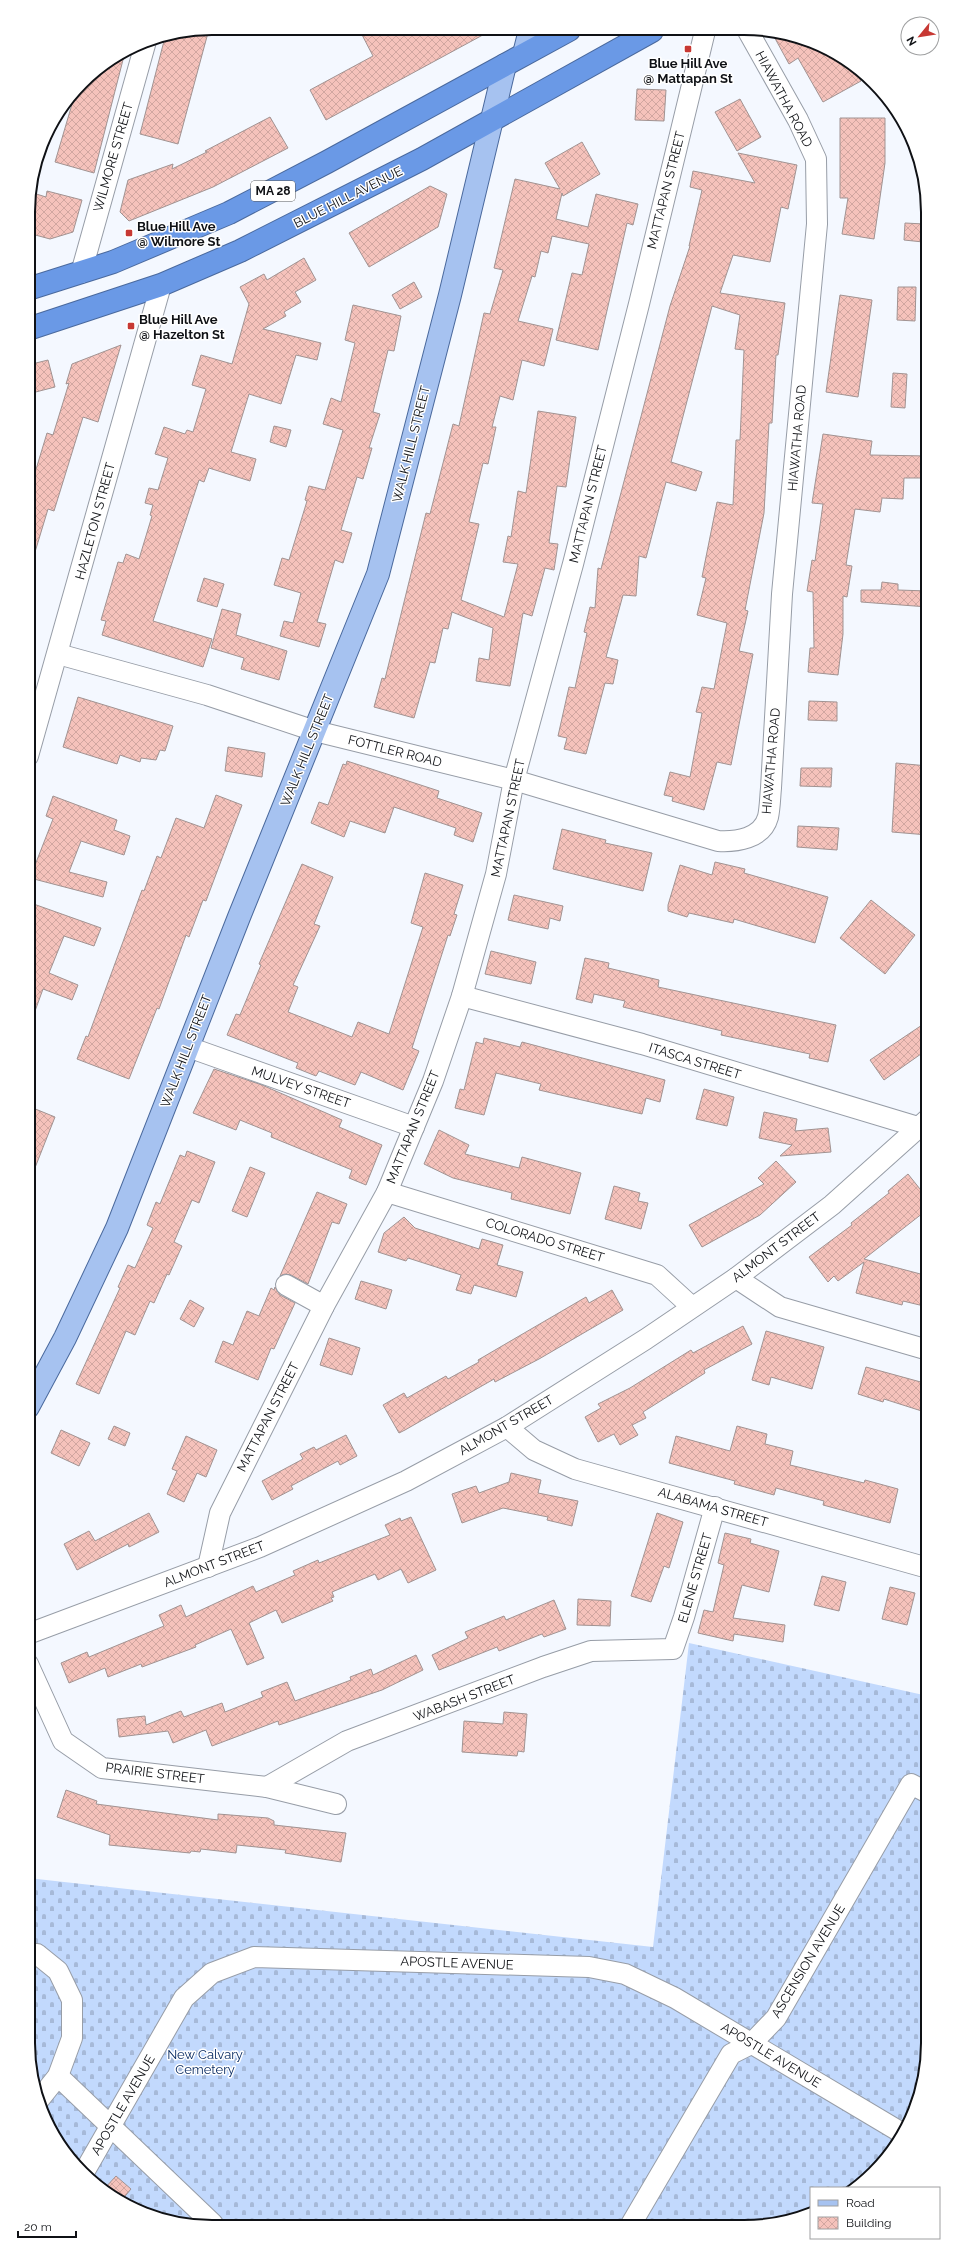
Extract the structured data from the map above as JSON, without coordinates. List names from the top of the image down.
{
  "streets": {
    "highway": ["MA 28", "BLUE HILL AVENUE"],
    "main road": ["WALK HILL STREET"],
    "street": [
      "HIAWATHA ROAD",
      "WILMORE STREET",
      "MATTAPAN STREET",
      "HAZLETON STREET",
      "FOTTLER ROAD",
      "ITASCA STREET",
      "MULVEY STREET",
      "COLORADO STREET",
      "ALMONT STREET",
      "ALABAMA STREET",
      "ELENE STREET",
      "WABASH STREET",
      "PRAIRIE STREET",
      "ASCENSION AVENUE",
      "APOSTLE AVENUE"
    ]
  },
  "crossings": [
    ["HIAWATHA ROAD", "FOTTLER ROAD"],
    ["WILMORE STREET", "MA 28"],
    ["MATTAPAN STREET", "FOTTLER ROAD"],
    ["MATTAPAN STREET", "ITASCA STREET"],
    ["MATTAPAN STREET", "MULVEY STREET"],
    ["MATTAPAN STREET", "COLORADO STREET"],
    ["MATTAPAN STREET", "ALMONT STREET"],
    ["MA 28", "WALK HILL STREET"],
    ["BLUE HILL AVENUE", "WALK HILL STREET"],
    ["BLUE HILL AVENUE", "HAZLETON STREET"],
    ["WALK HILL STREET", "FOTTLER ROAD"],
    ["WALK HILL STREET", "MULVEY STREET"],
    ["HAZLETON STREET", "FOTTLER ROAD"],
    ["COLORADO STREET", "ALMONT STREET"],
    ["ALMONT STREET", "ALABAMA STREET"],
    ["ALABAMA STREET", "ELENE STREET"],
    ["ELENE STREET", "WABASH STREET"],
    ["WABASH STREET", "PRAIRIE STREET"],
    ["ASCENSION AVENUE", "APOSTLE AVENUE"]
  ],
  "parks": ["New Calvary Cemetery"],
  "places": {
    "transit": ["Blue Hill Ave @ Mattapan St", "Blue Hill Ave @ Wilmore St", "Blue Hill Ave @ Hazelton St"]
  },
  "legend": ["Road", "Building"],
  "scale_bar": "20 m",
  "north": "bottom left"
}
